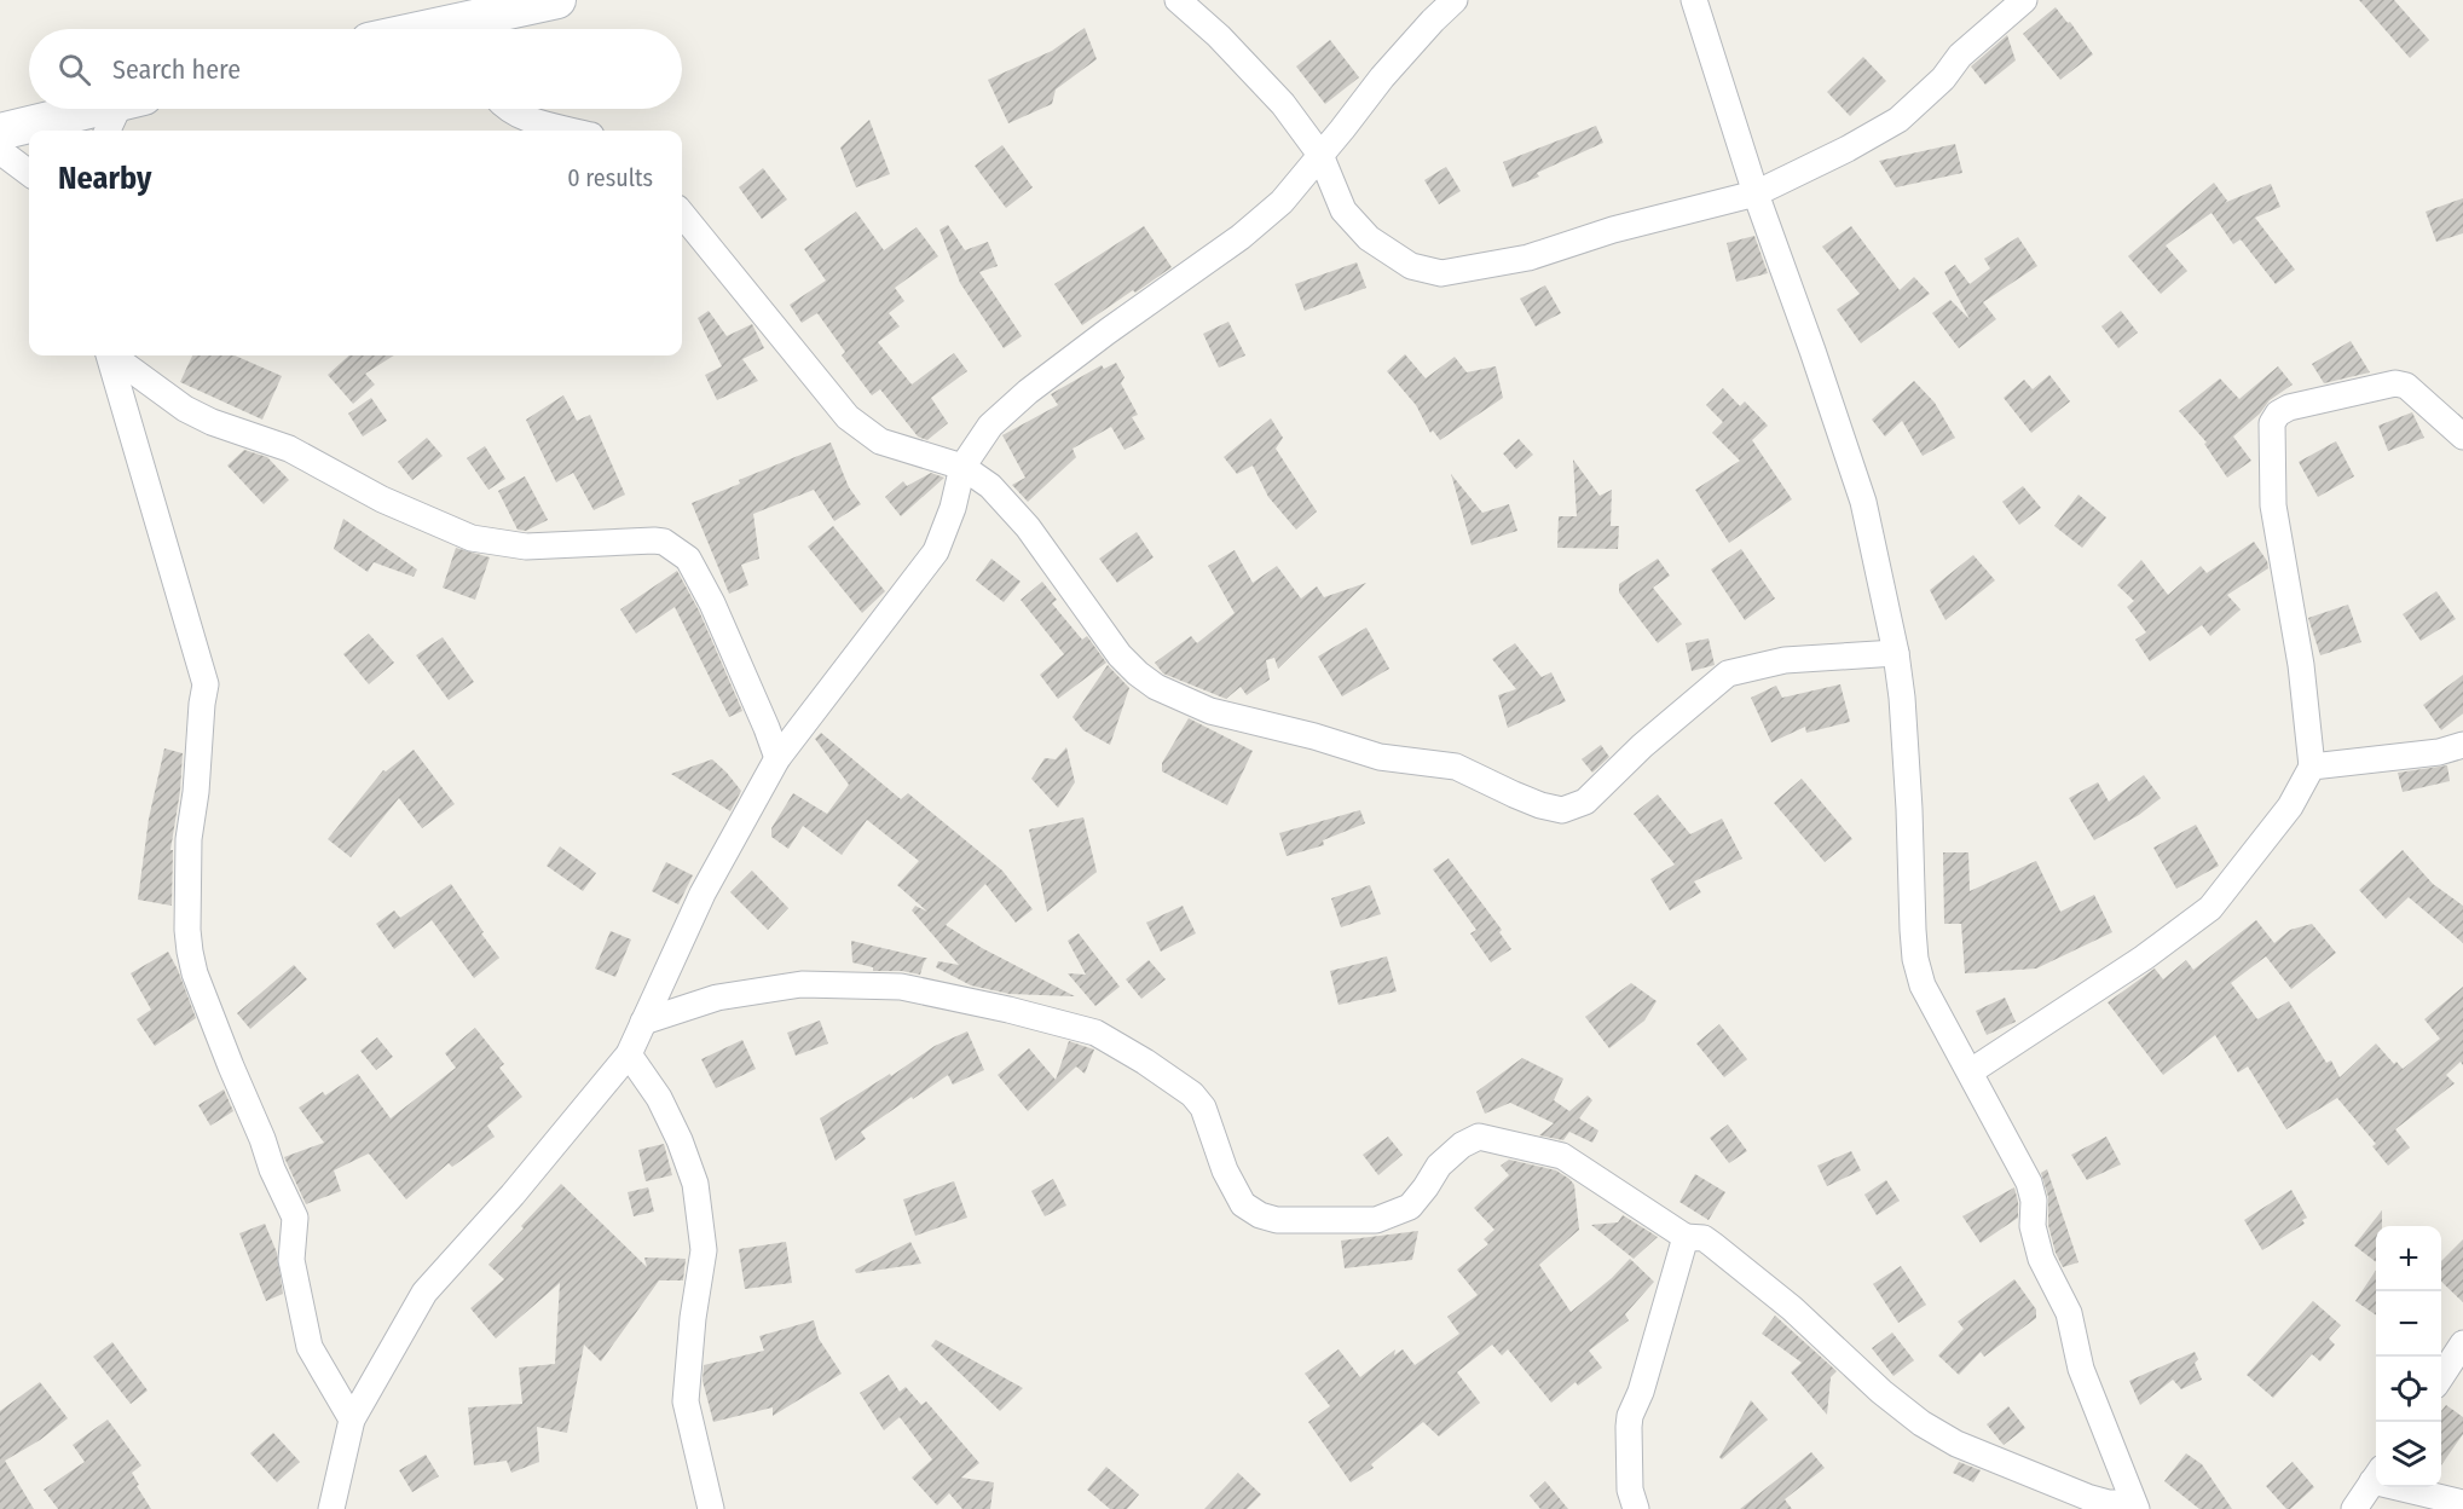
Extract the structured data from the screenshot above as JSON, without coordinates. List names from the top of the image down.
{
  "page": {
    "search": "Search here",
    "heading": ["Nearby", "0 results"],
    "map_buttons": ["+", "−"]
  }
}
